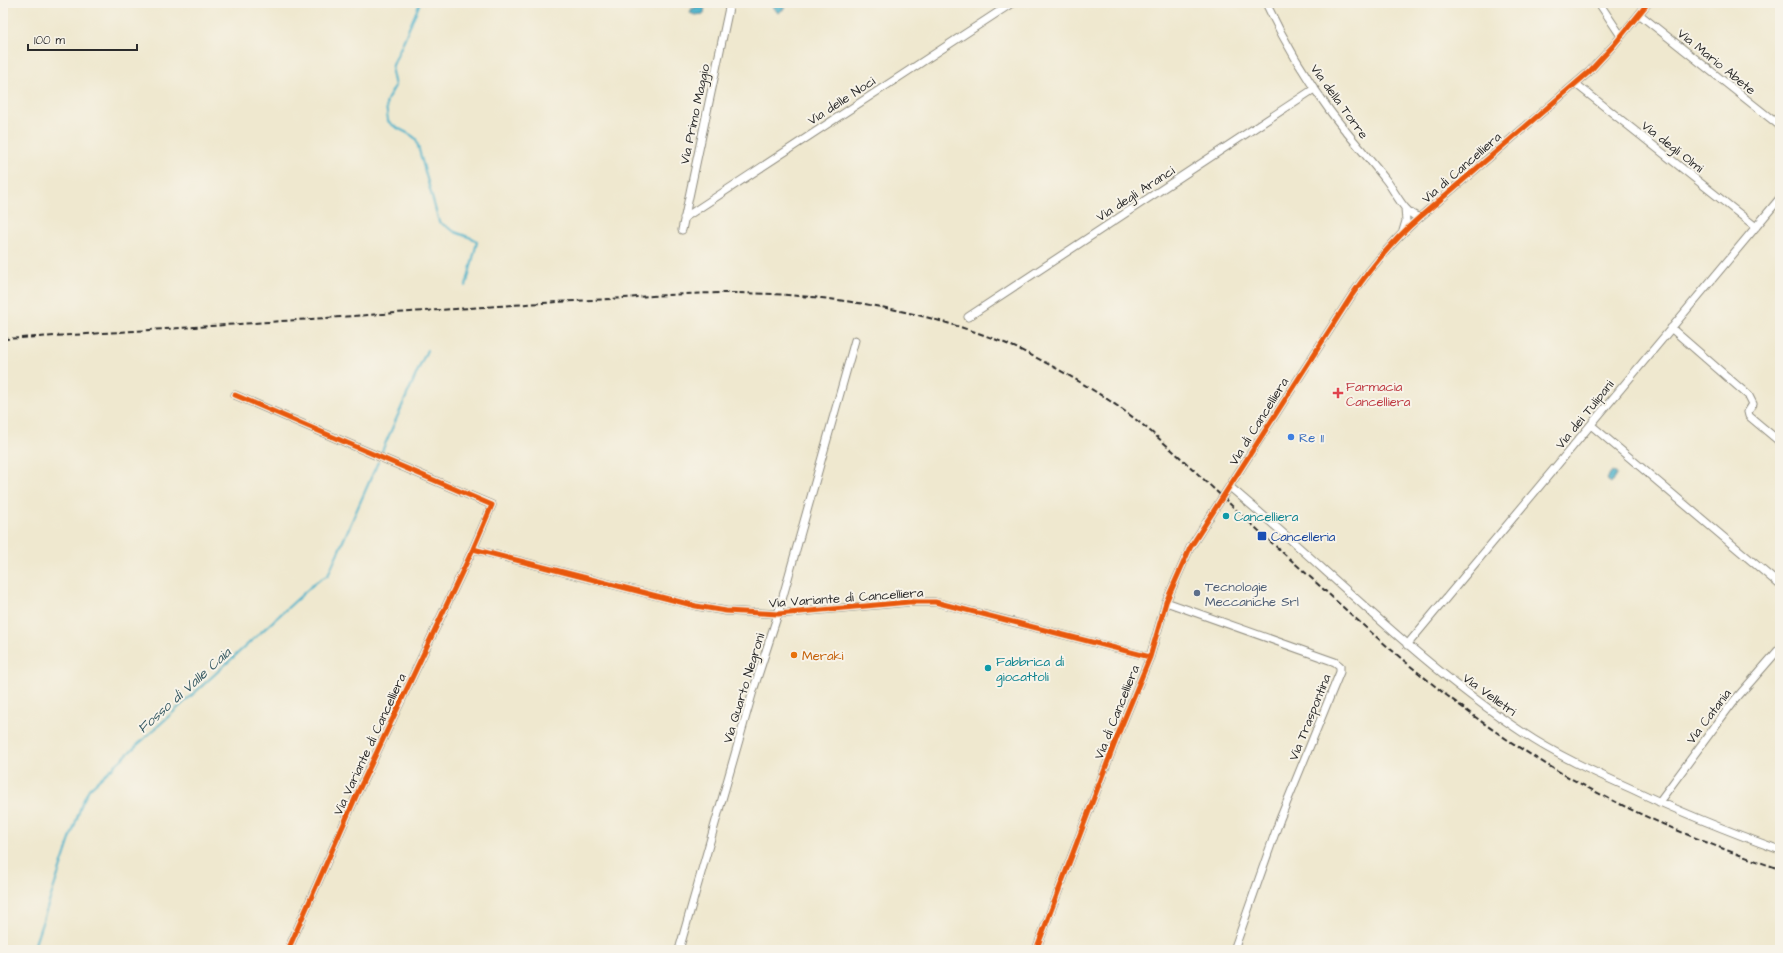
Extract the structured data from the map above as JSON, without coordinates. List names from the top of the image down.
{
  "streets": {
    "street": [
      "Via Mario Abete",
      "Via delle Noci",
      "Via della Torre",
      "Via Primo Maggio",
      "Via degli Olmi",
      "Via di Cancelliera",
      "Via degli Aranci",
      "Via dei Tulipani",
      "Via Variante di Cancelliera",
      "Via Quarto Negroni",
      "Via Velletri",
      "Via Catania",
      "Via Traspontina"
    ]
  },
  "crossings": [
    ["Via Mario Abete", "Via di Cancelliera"],
    ["Via delle Noci", "Via Primo Maggio"],
    ["Via della Torre", "Via degli Aranci"],
    ["Via degli Olmi", "Via di Cancelliera"],
    ["Via degli Olmi", "Via dei Tulipani"],
    ["Via di Cancelliera", "Via Variante di Cancelliera"],
    ["Via di Cancelliera", "Via Velletri"],
    ["Via di Cancelliera", "Via Traspontina"],
    ["Via dei Tulipani", "Via Velletri"],
    ["Via Variante di Cancelliera", "Via Quarto Negroni"],
    ["Via Velletri", "Via Catania"]
  ],
  "water": ["Fosso di Valle Caia"],
  "places": {
    "health": ["Farmacia Cancelliera"],
    "other": [
      "Re 11",
      "Cancelliera",
      "Tecnologie Meccaniche Srl",
      "Meraki",
      "Fabbrica di giocattoli"
    ],
    "transit": ["Cancelleria"]
  },
  "scale_bar": "100 m"
}
